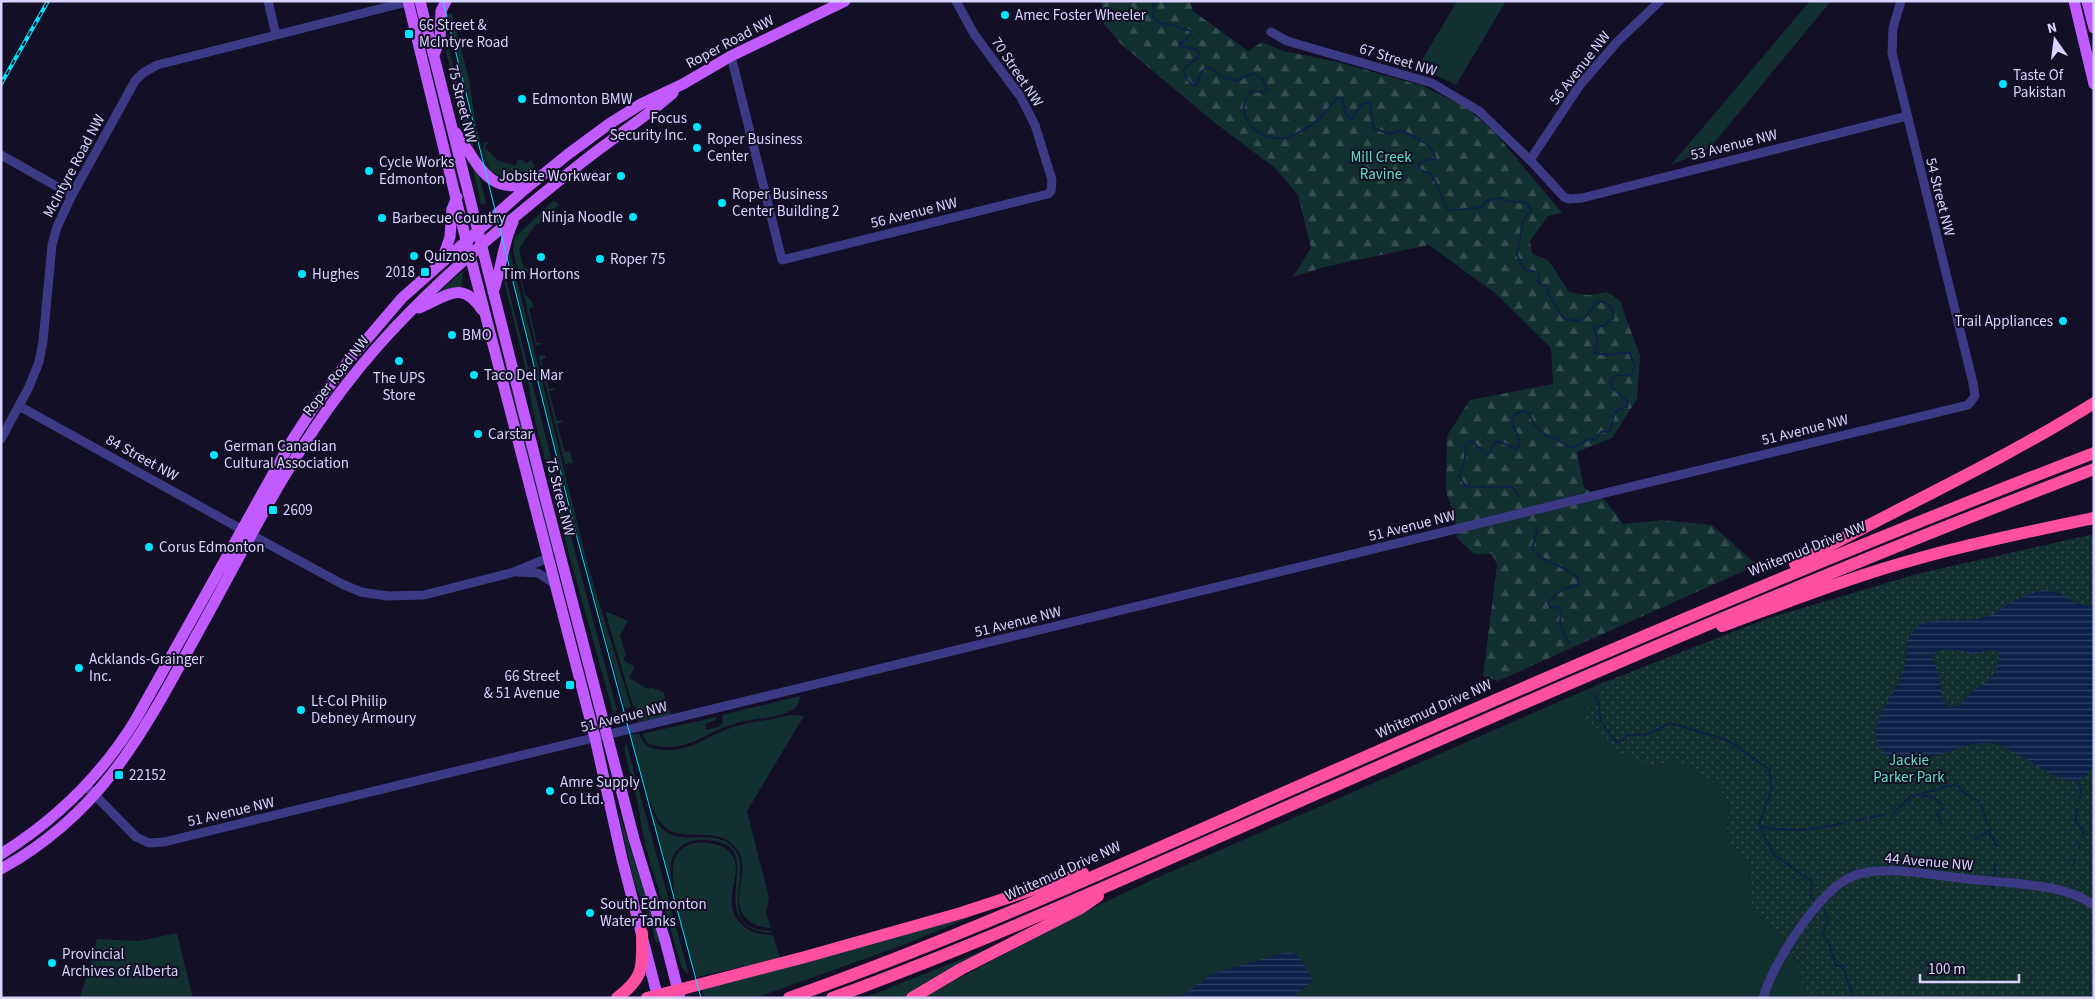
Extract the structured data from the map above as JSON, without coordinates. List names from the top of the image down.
{
  "streets": {
    "highway": ["Whitemud Drive NW"],
    "main road": ["Roper Road NW", "75 Street NW"],
    "street": [
      "67 Street NW",
      "56 Avenue NW",
      "70 Street NW",
      "53 Avenue NW",
      "McIntyre Road NW",
      "54 Street NW",
      "51 Avenue NW",
      "84 Street NW",
      "44 Avenue NW"
    ]
  },
  "crossings": [
    ["Roper Road NW", "56 Avenue NW"],
    ["Roper Road NW", "75 Street NW"],
    ["Roper Road NW", "51 Avenue NW"],
    ["Roper Road NW", "84 Street NW"],
    ["67 Street NW", "56 Avenue NW"],
    ["67 Street NW", "53 Avenue NW"],
    ["56 Avenue NW", "70 Street NW"],
    ["75 Street NW", "McIntyre Road NW"],
    ["75 Street NW", "51 Avenue NW"],
    ["53 Avenue NW", "54 Street NW"],
    ["McIntyre Road NW", "84 Street NW"],
    ["54 Street NW", "51 Avenue NW"]
  ],
  "parks": ["Mill Creek Ravine", "Jackie Parker Park"],
  "places": {
    "other": [
      "Amec Foster Wheeler",
      "Taste Of Pakistan",
      "Edmonton BMW",
      "Focus Security Inc.",
      "Roper Business Center",
      "Cycle Works Edmonton",
      "Jobsite Workwear",
      "Roper Business Center Building 2",
      "Ninja Noodle",
      "Barbecue Country",
      "Quiznos",
      "Tim Hortons",
      "Roper 75",
      "Hughes",
      "Trail Appliances",
      "BMO",
      "The UPS Store",
      "Taco Del Mar",
      "Carstar",
      "German Canadian Cultural Association",
      "Corus Edmonton",
      "Acklands-Grainger Inc.",
      "Lt-Col Philip Debney Armoury",
      "Amre Supply Co Ltd.",
      "South Edmonton Water Tanks",
      "Provincial Archives of Alberta"
    ],
    "transit": [
      "66 Street & McIntyre Road",
      "2018",
      "2609",
      "66 Street & 51 Avenue",
      "22152"
    ]
  },
  "scale_bar": "100 m",
  "north": "top"
}
